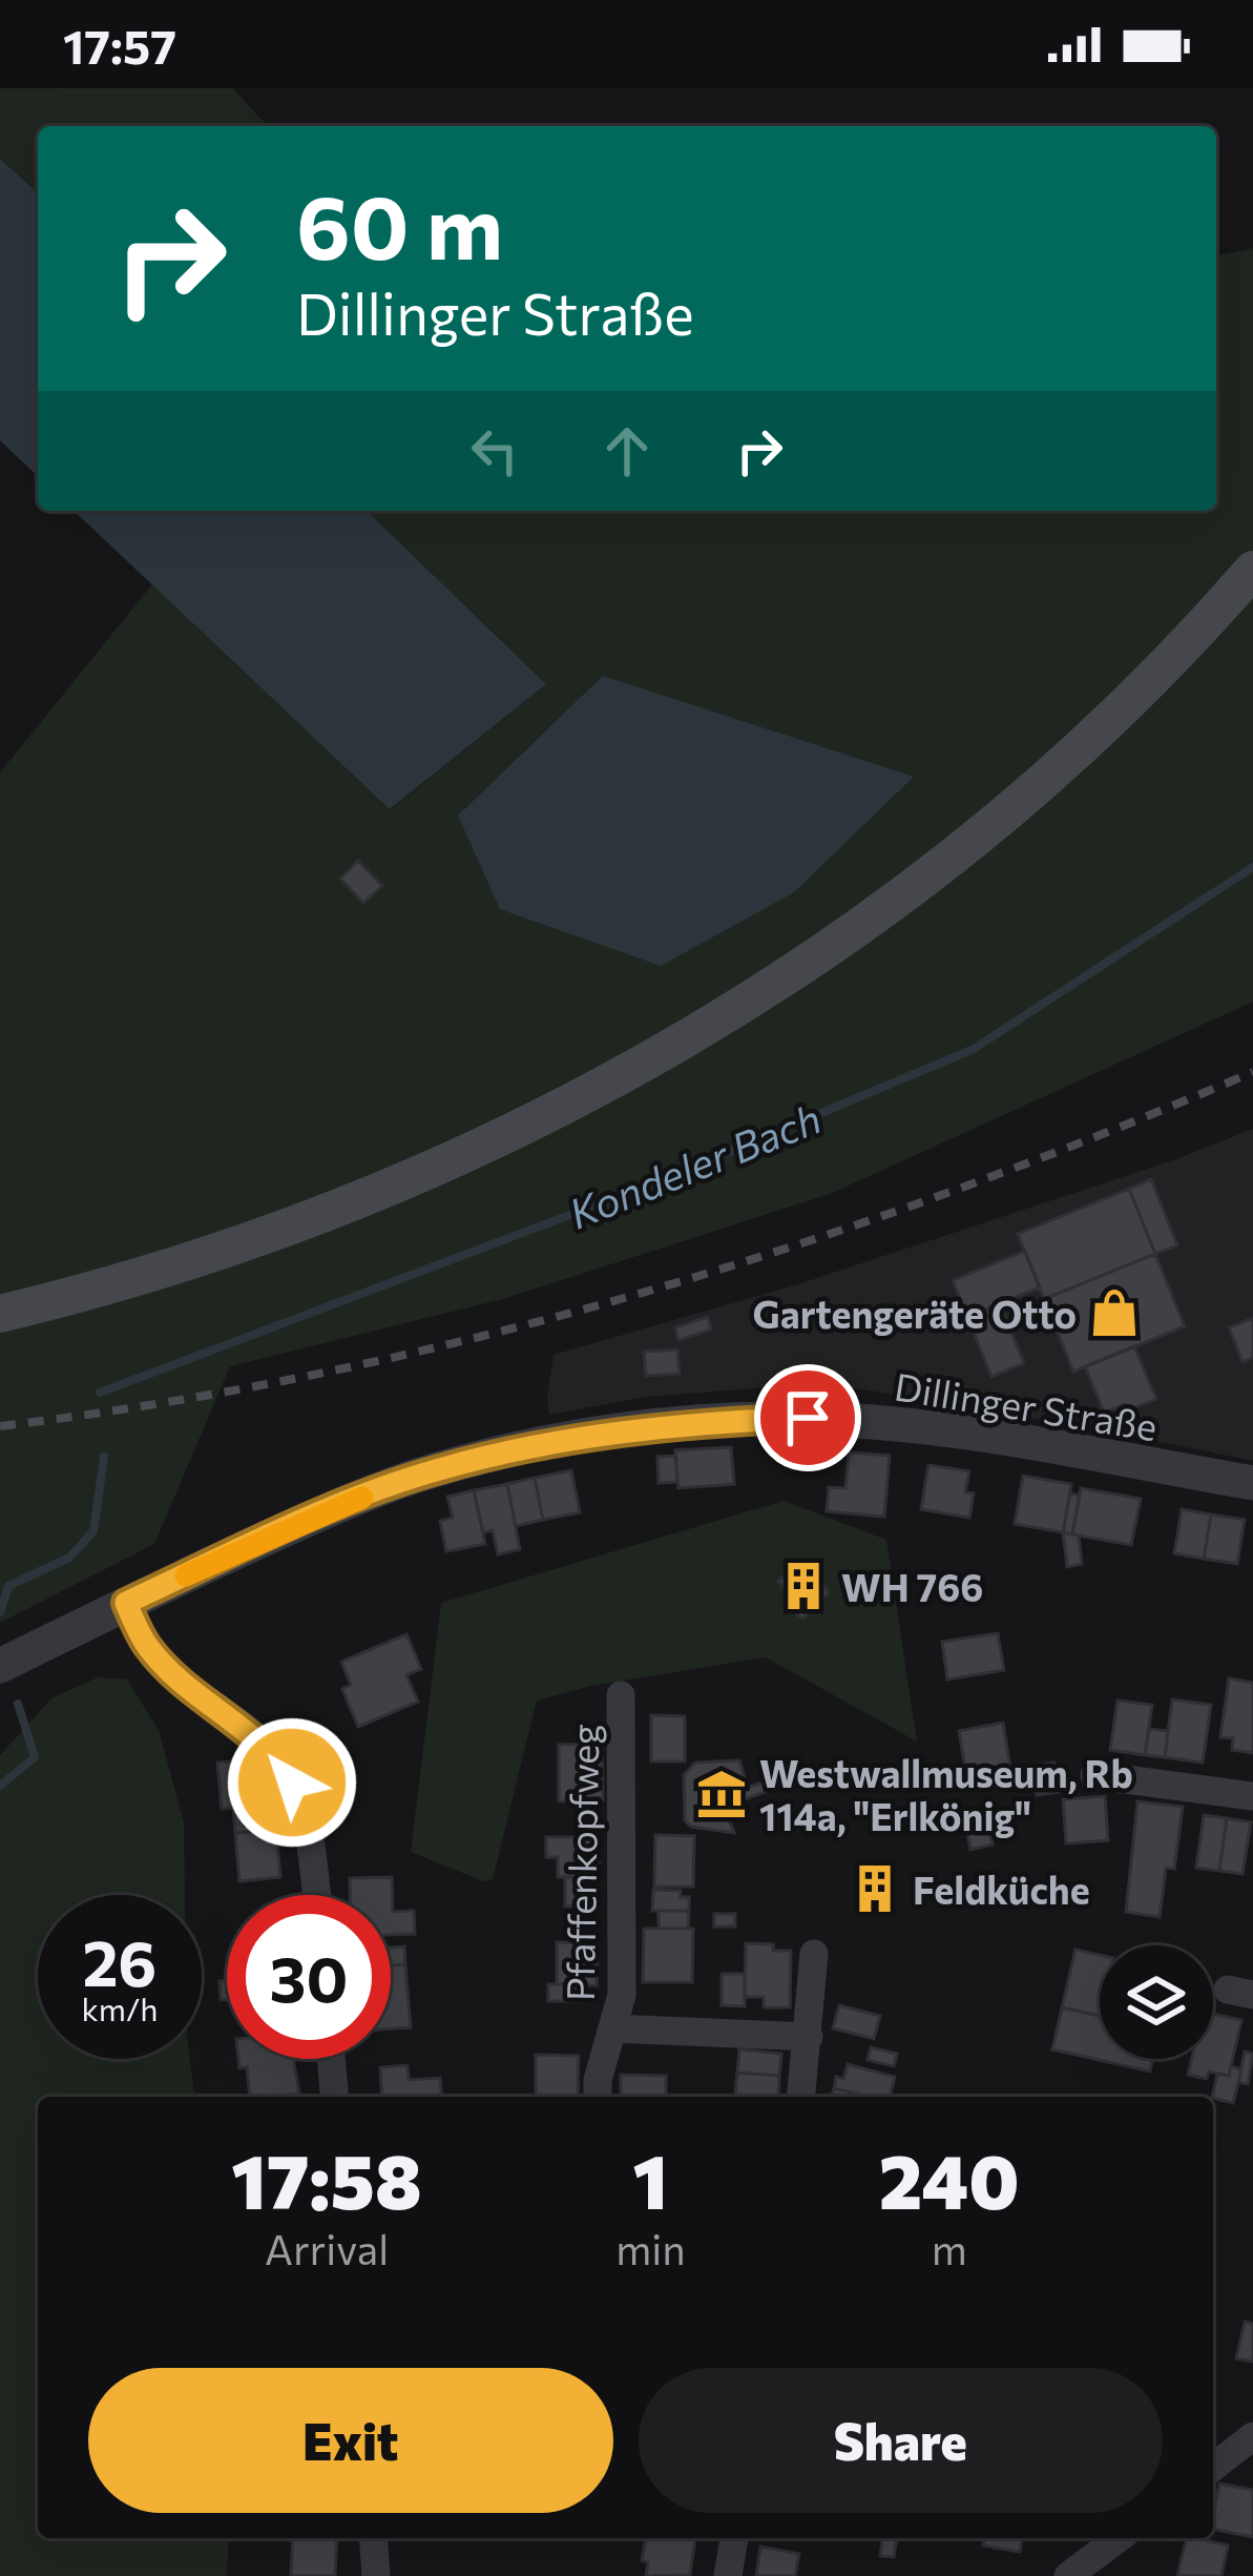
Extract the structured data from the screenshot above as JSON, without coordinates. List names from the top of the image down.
{
  "streets": {
    "street": ["Dillinger Straße", "Pfaffenkopfweg"]
  },
  "water": ["Kondeler Bach"],
  "places": {
    "shop": ["Gartengeräte Otto"],
    "building": ["WH 766", "Feldküche"],
    "museum": ["Westwallmuseum, Rb 114a, \"Erlkönig\""]
  },
  "page": {
    "status": "17:57",
    "turn": ["60 m", "Dillinger Straße"],
    "speed": "26 km/h",
    "limit": "30",
    "eta": [
      "17:58",
      "Arrival",
      "1",
      "min",
      "240",
      "m"
    ],
    "buttons": ["Exit", "Share"]
  }
}
